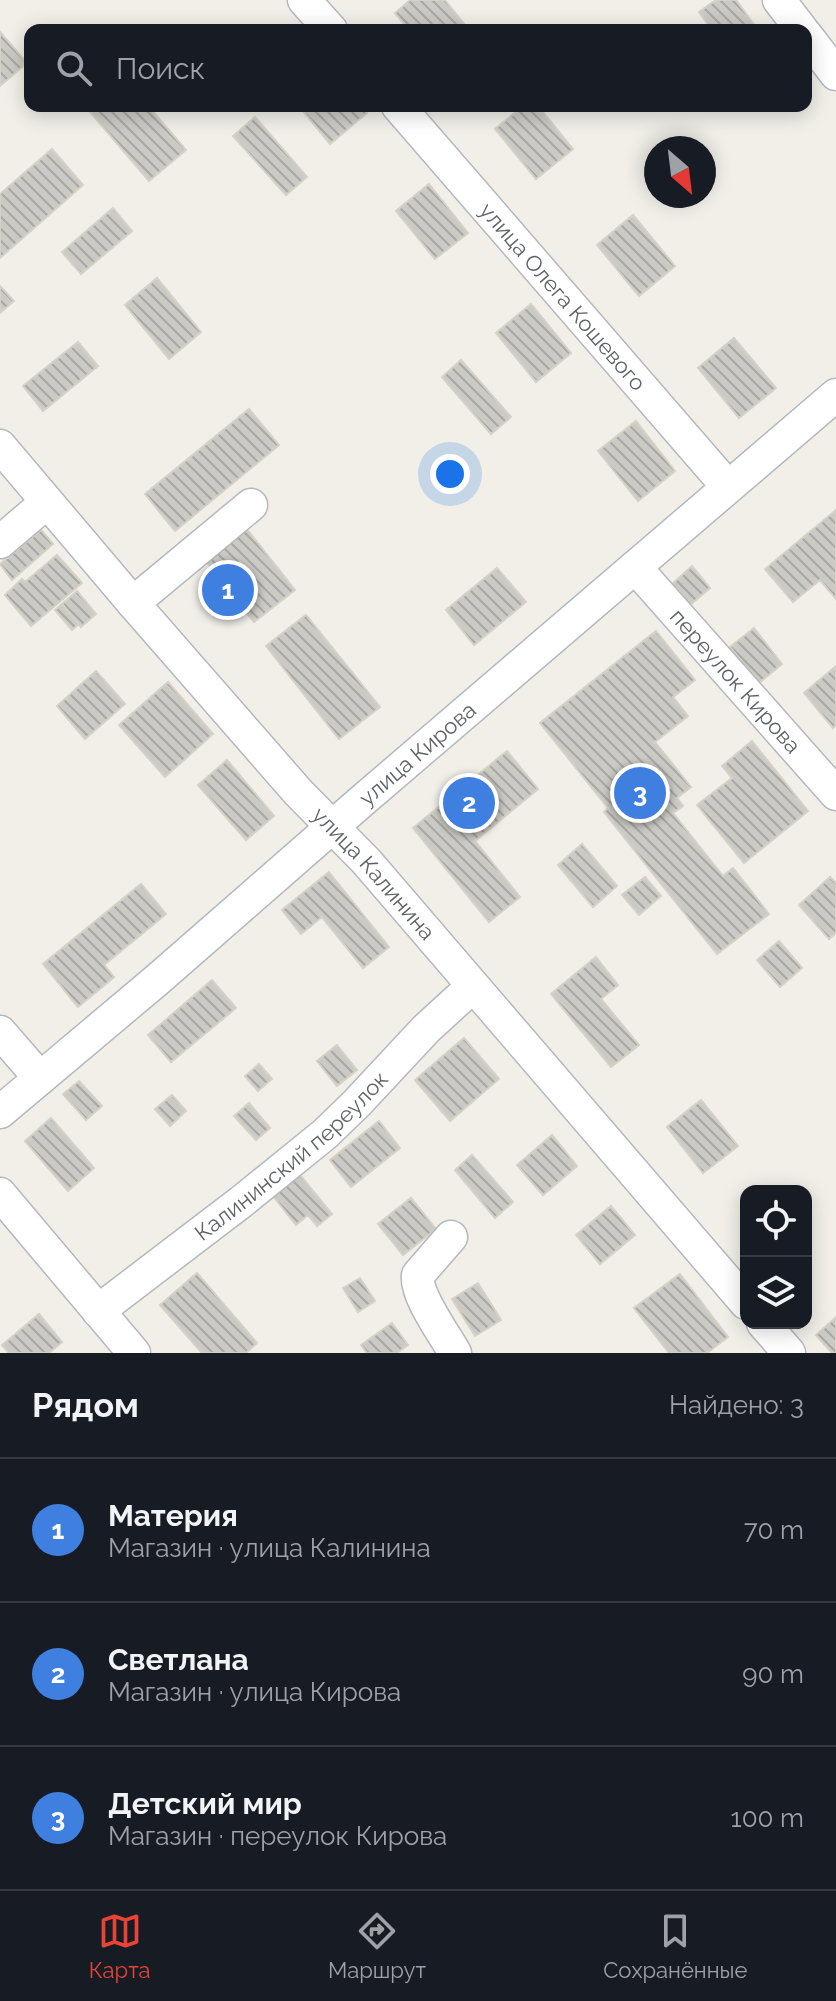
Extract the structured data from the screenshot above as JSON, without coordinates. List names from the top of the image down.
{
  "streets": {
    "street": [
      "улица Олега Кошевого",
      "переулок Кирова",
      "улица Кирова",
      "улица Калинина",
      "Калининский переулок"
    ]
  },
  "crossings": [
    ["улица Олега Кошевого", "улица Кирова"],
    ["переулок Кирова", "улица Кирова"],
    ["улица Кирова", "улица Калинина"],
    ["улица Калинина", "Калининский переулок"]
  ],
  "north": "bottom right",
  "page": {
    "search": "Поиск",
    "pins": ["1", "3", "2"],
    "heading": ["Рядом", "Найдено: 3"],
    "list": [
      {
        "mark": "1",
        "name": "Материя",
        "note": "Магазин · улица Калинина",
        "value": "70 m"
      },
      {
        "mark": "2",
        "name": "Светлана",
        "note": "Магазин · улица Кирова",
        "value": "90 m"
      },
      {
        "mark": "3",
        "name": "Детский мир",
        "note": "Магазин · переулок Кирова",
        "value": "100 m"
      }
    ],
    "nav": ["Карта", "Маршрут", "Сохранённые"]
  }
}
